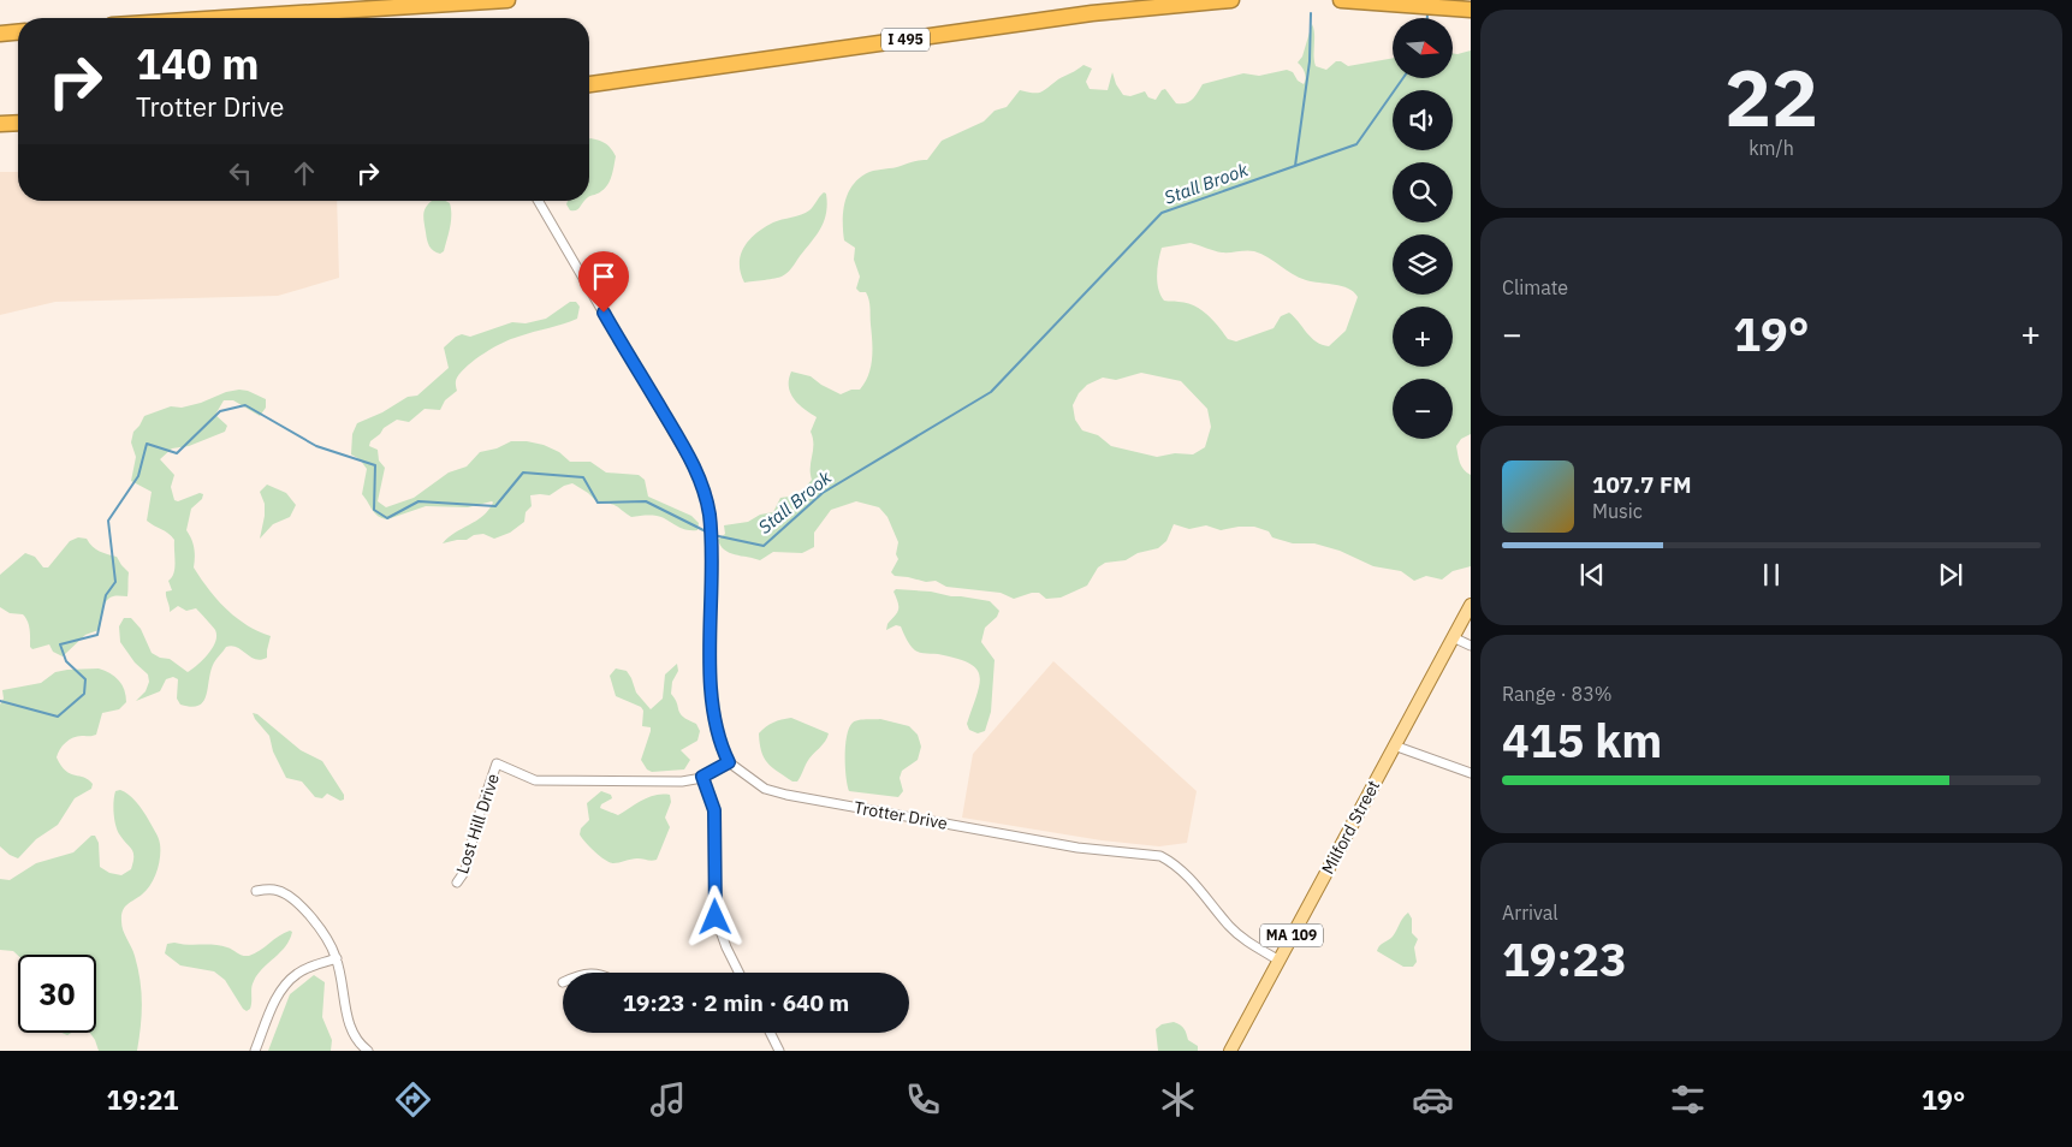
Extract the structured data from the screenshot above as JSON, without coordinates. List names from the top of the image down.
{
  "streets": {
    "highway": ["I 495"],
    "main road": ["Milford Street", "MA 109"],
    "street": ["Trotter Drive", "Lost Hill Drive"]
  },
  "crossings": [
    ["Trotter Drive", "Milford Street"]
  ],
  "water": ["Stall Brook"],
  "north": "right",
  "page": {
    "tile": [
      ["22", "km/h"],
      "Climate",
      ["Range · 83%", "415 km"],
      ["Arrival", "19:23"]
    ],
    "map_buttons": ["+", "−"],
    "turn": ["140 m", "Trotter Drive"],
    "heat": ["−", "19°", "+"],
    "song": ["107.7 FM", "Music"],
    "limit": "30",
    "trip": "19:23 · 2 min · 640 m",
    "tabs": ["19:21", "19°"]
  }
}
